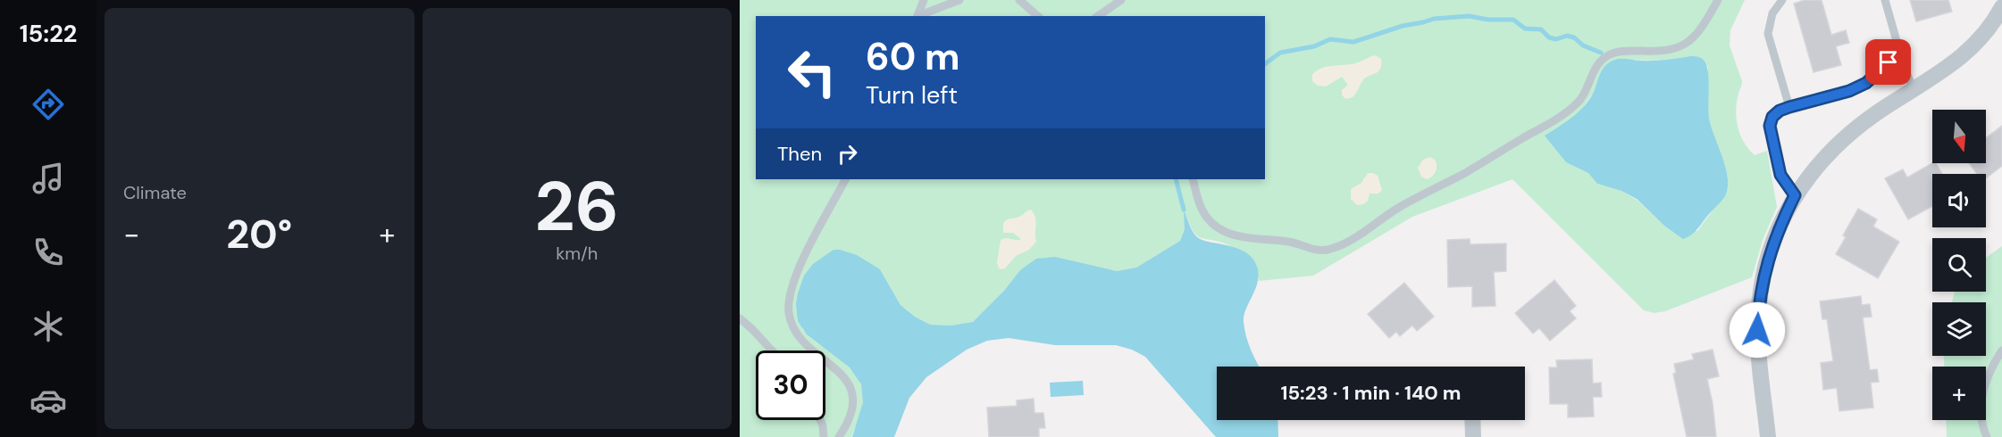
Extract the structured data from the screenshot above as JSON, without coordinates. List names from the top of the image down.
{
  "north": "bottom",
  "page": {
    "tabs": "15:22",
    "tile": [
      "Climate",
      ["26", "km/h"]
    ],
    "turn": ["60 m", "Turn left"],
    "map_buttons": "+",
    "then": "Then",
    "heat": ["−", "20°", "+"],
    "limit": "30",
    "trip": "15:23 · 1 min · 140 m"
  }
}
